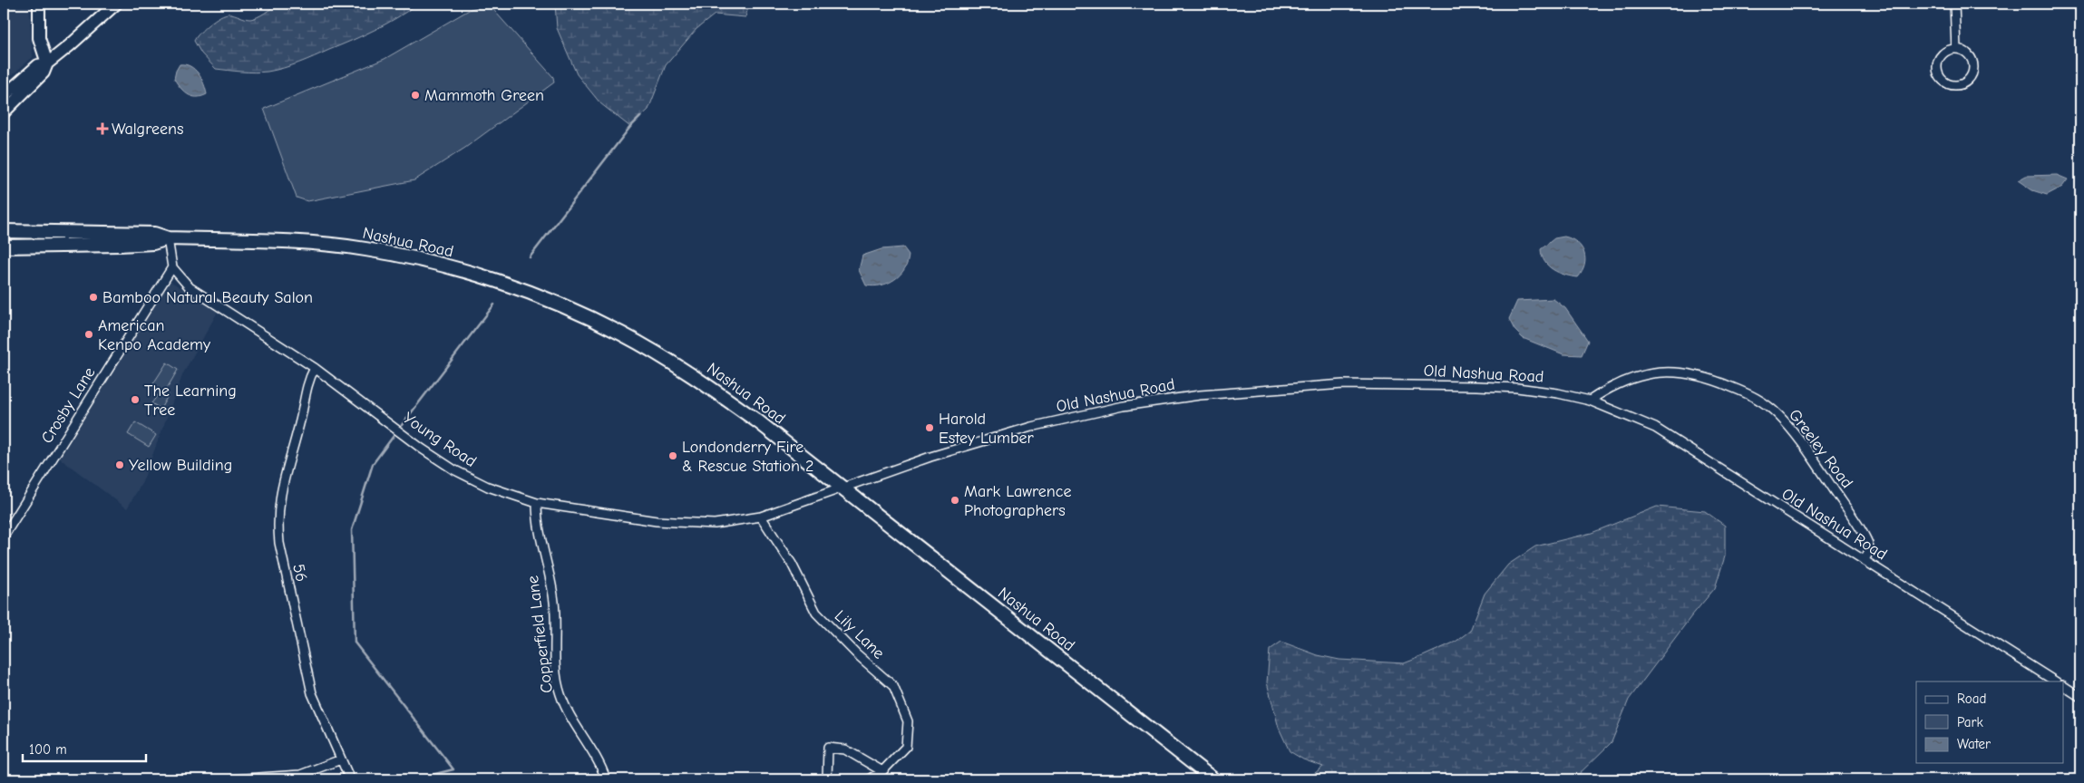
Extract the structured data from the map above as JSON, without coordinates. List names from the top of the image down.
{
  "streets": {
    "main road": ["Nashua Road"],
    "street": [
      "Old Nashua Road",
      "Crosby Lane",
      "Young Road",
      "Greeley Road",
      "56",
      "Copperfield Lane",
      "Lily Lane"
    ]
  },
  "crossings": [
    ["Nashua Road", "Old Nashua Road"],
    ["Nashua Road", "Young Road"],
    ["Old Nashua Road", "Young Road"],
    ["Old Nashua Road", "Greeley Road"],
    ["Crosby Lane", "Young Road"],
    ["Young Road", "56"],
    ["Young Road", "Copperfield Lane"],
    ["Young Road", "Lily Lane"]
  ],
  "places": {
    "other": [
      "Mammoth Green",
      "Bamboo Natural Beauty Salon",
      "American Kenpo Academy",
      "The Learning Tree",
      "Harold Estey Lumber",
      "Londonderry Fire & Rescue Station 2",
      "Yellow Building",
      "Mark Lawrence Photographers"
    ],
    "health": ["Walgreens"]
  },
  "legend": ["Road", "Park", "Water"],
  "scale_bar": "100 m"
}
